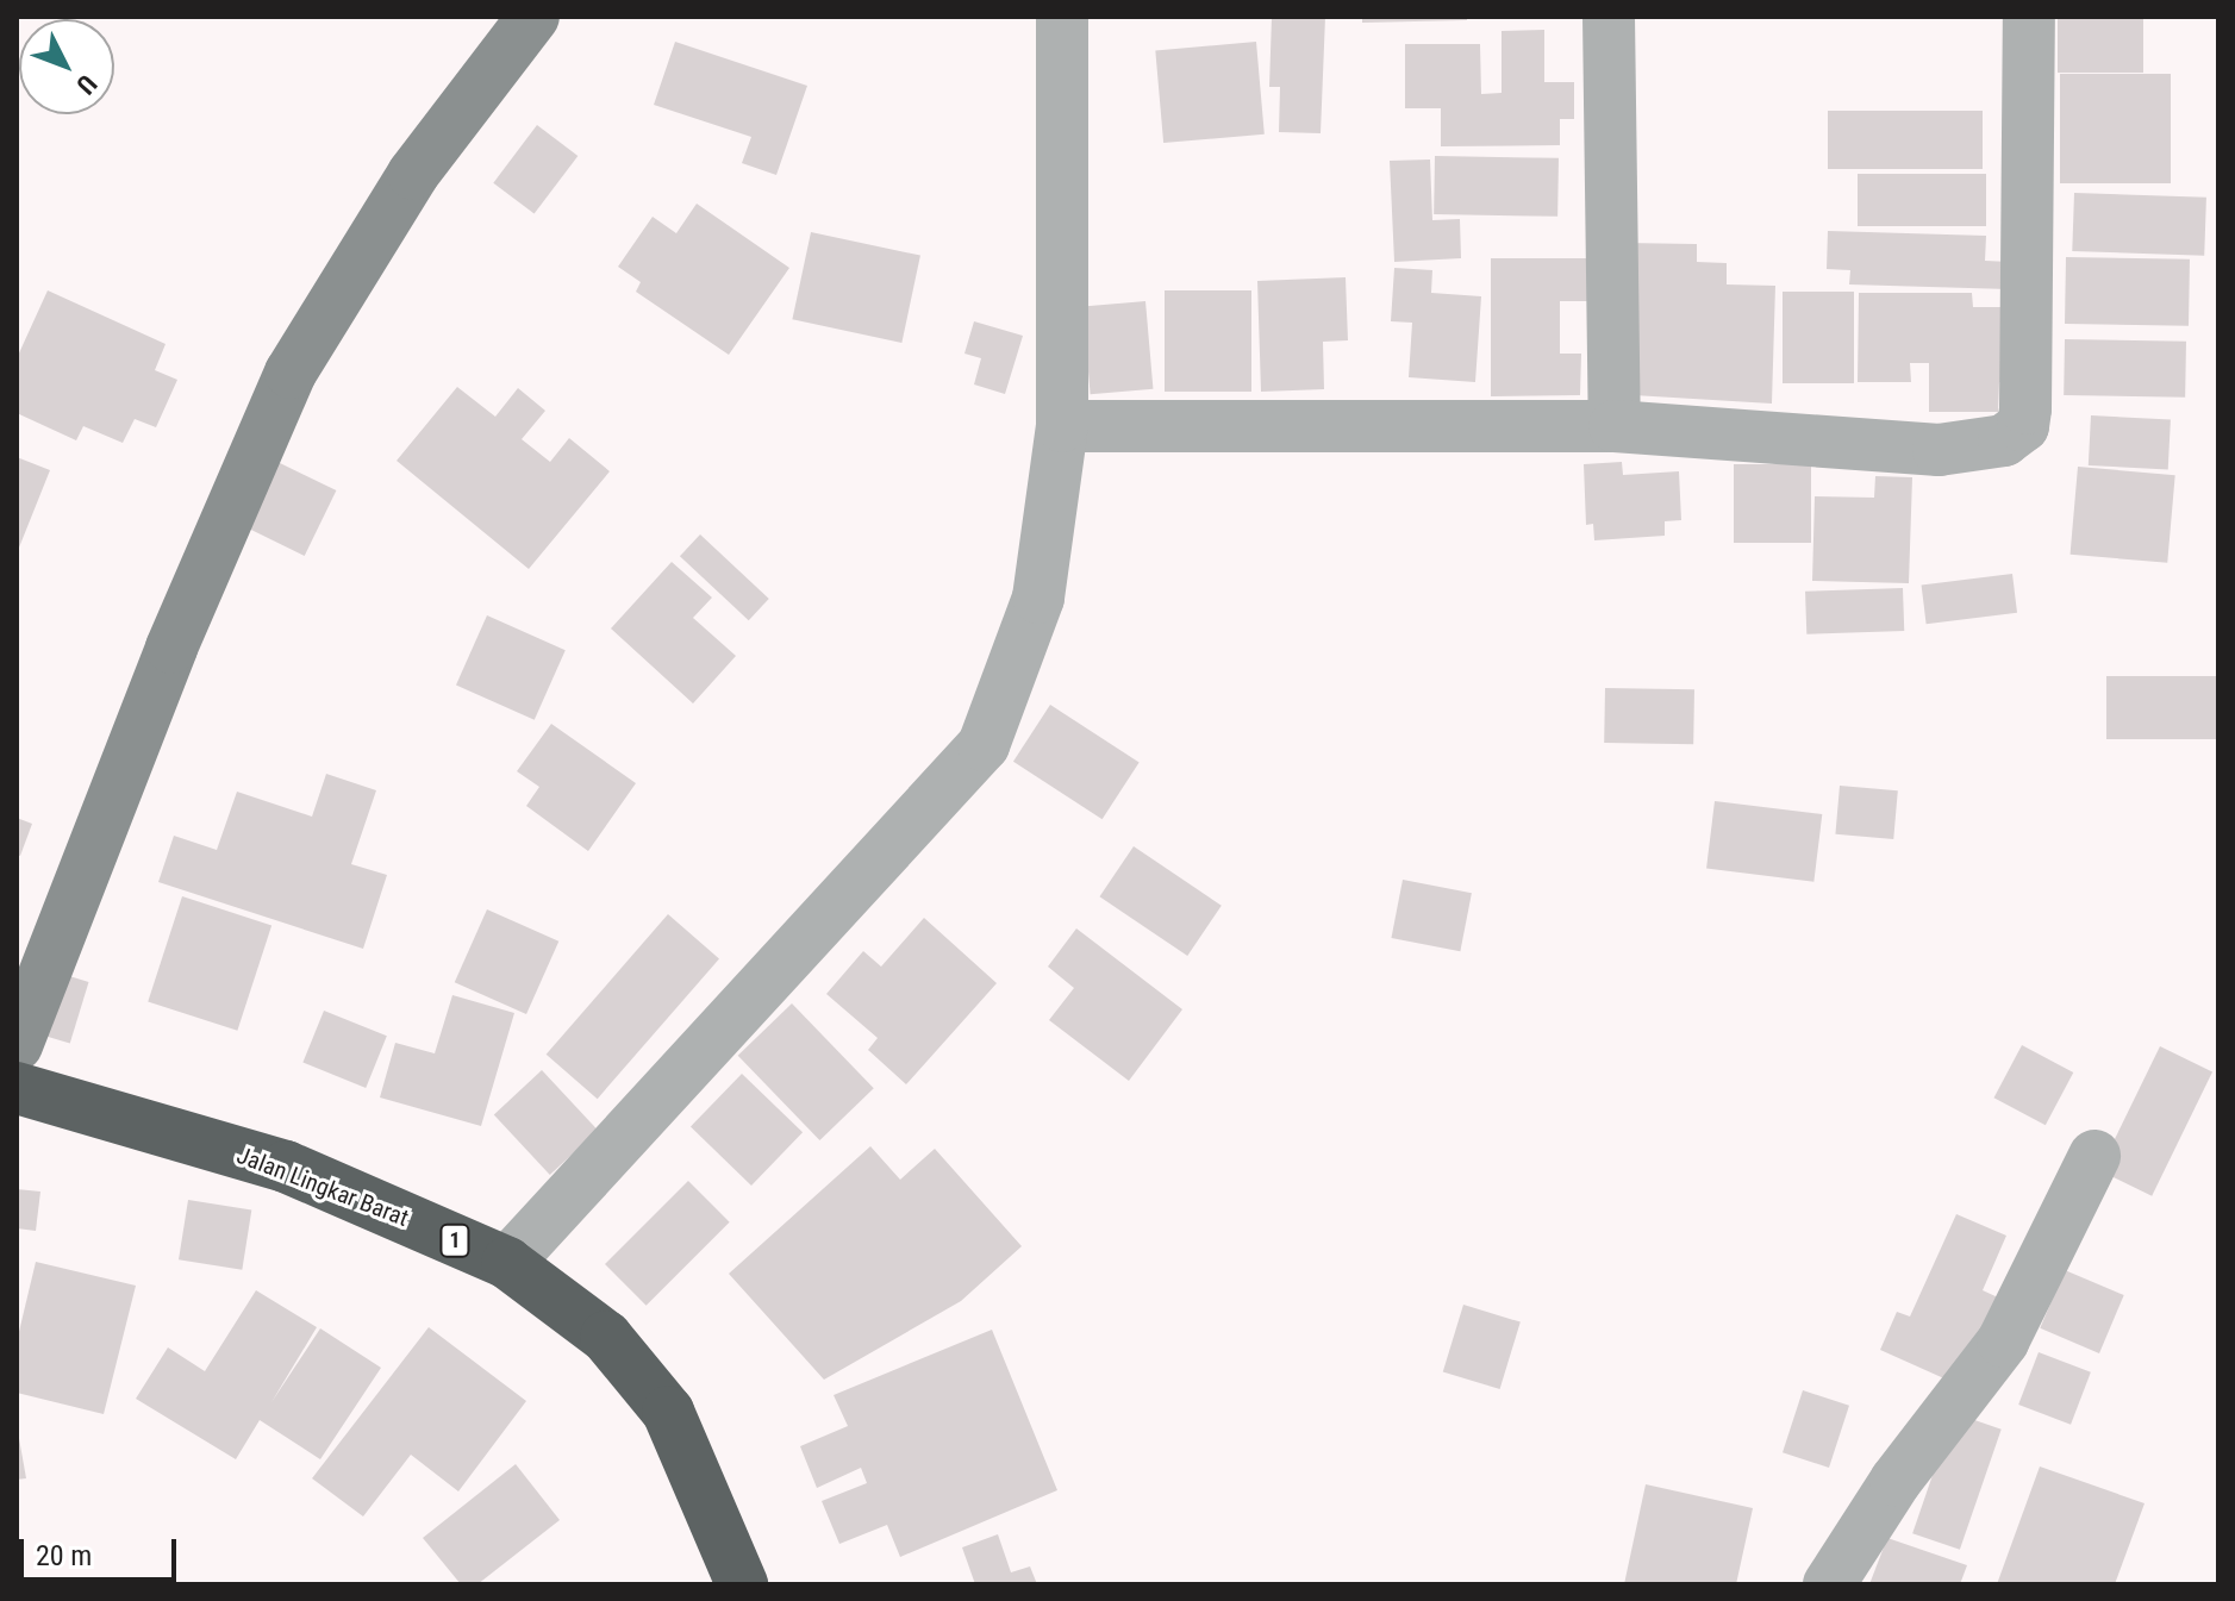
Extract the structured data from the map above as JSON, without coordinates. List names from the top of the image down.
{
  "streets": {
    "highway": ["Jalan Lingkar Barat", "1"]
  },
  "scale_bar": "20 m",
  "north": "bottom right"
}
